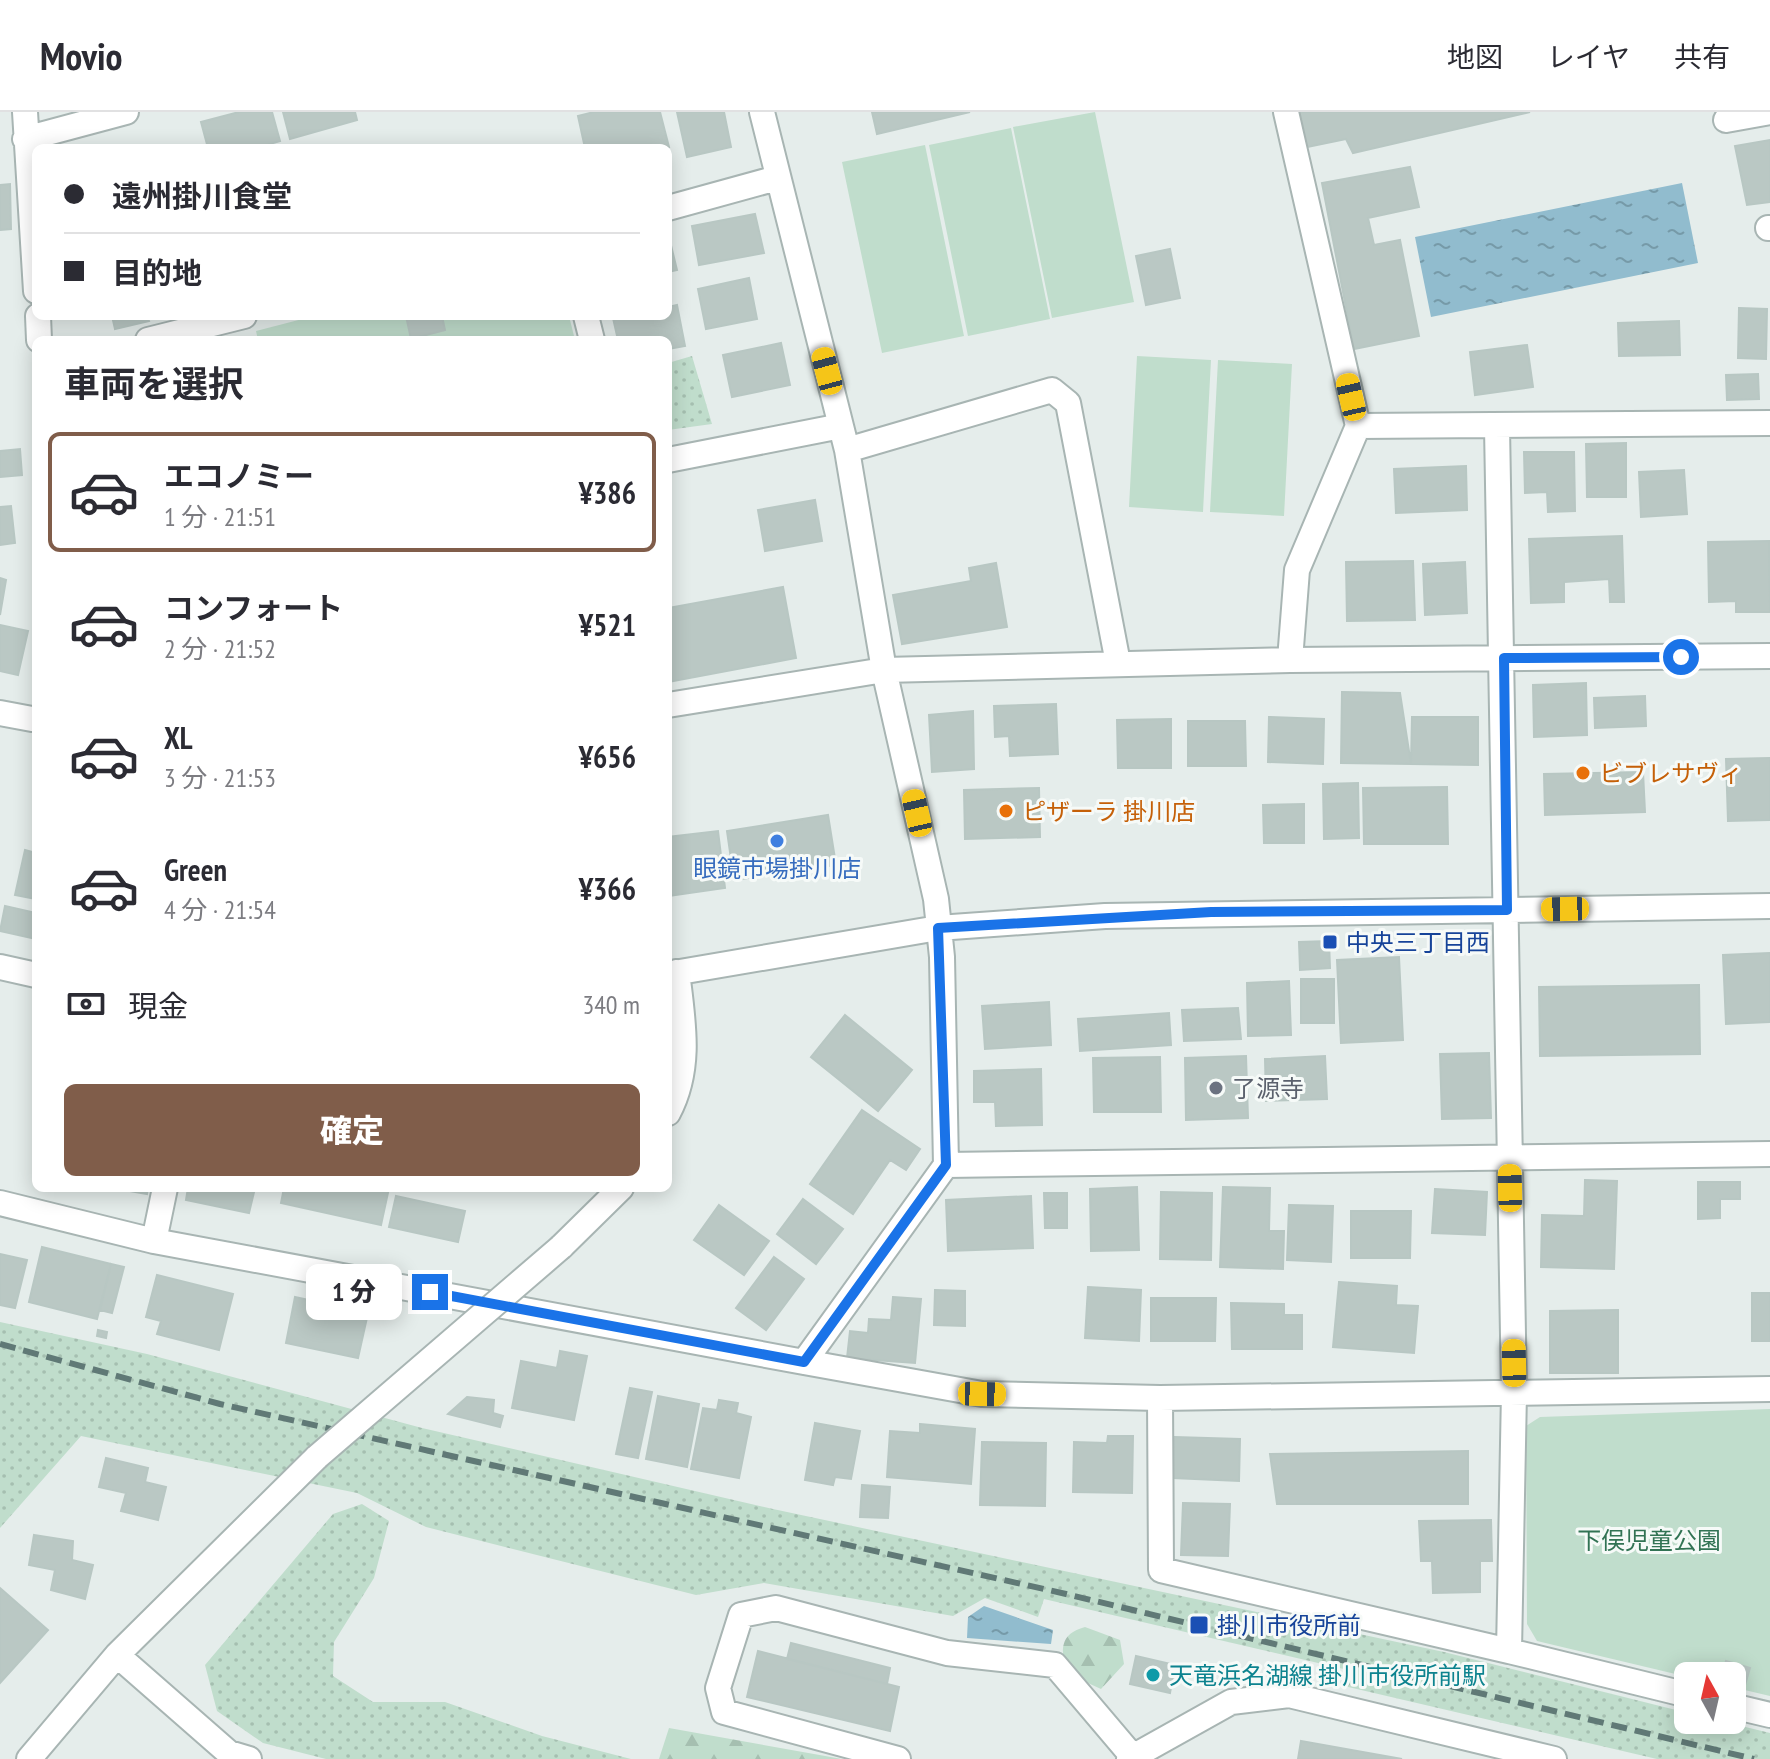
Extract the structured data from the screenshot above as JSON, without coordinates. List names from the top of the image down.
{
  "parks": ["下俣児童公園"],
  "places": {
    "other": [
      "ビブレサヴィ",
      "ピザーラ 掛川店",
      "眼鏡市場掛川店",
      "了源寺",
      "天竜浜名湖線 掛川市役所前駅"
    ],
    "transit": ["中央三丁目西", "掛川市役所前"]
  },
  "north": "top",
  "page": {
    "header": "Movio",
    "nav": ["地図", "レイヤ", "共有"],
    "banner": ["遠州掛川食堂", "目的地"],
    "heading": "車両を選択",
    "list": [
      {
        "name": "エコノミー",
        "note": "1 分 · 21:51",
        "value": "¥386"
      },
      {
        "name": "コンフォート",
        "note": "2 分 · 21:52",
        "value": "¥521"
      },
      {
        "name": "XL",
        "note": "3 分 · 21:53",
        "value": "¥656"
      },
      {
        "name": "Green",
        "note": "4 分 · 21:54",
        "value": "¥366"
      }
    ],
    "pay": ["現金", "340 m"],
    "buttons": "確定",
    "bubble": "1 分"
  }
}
